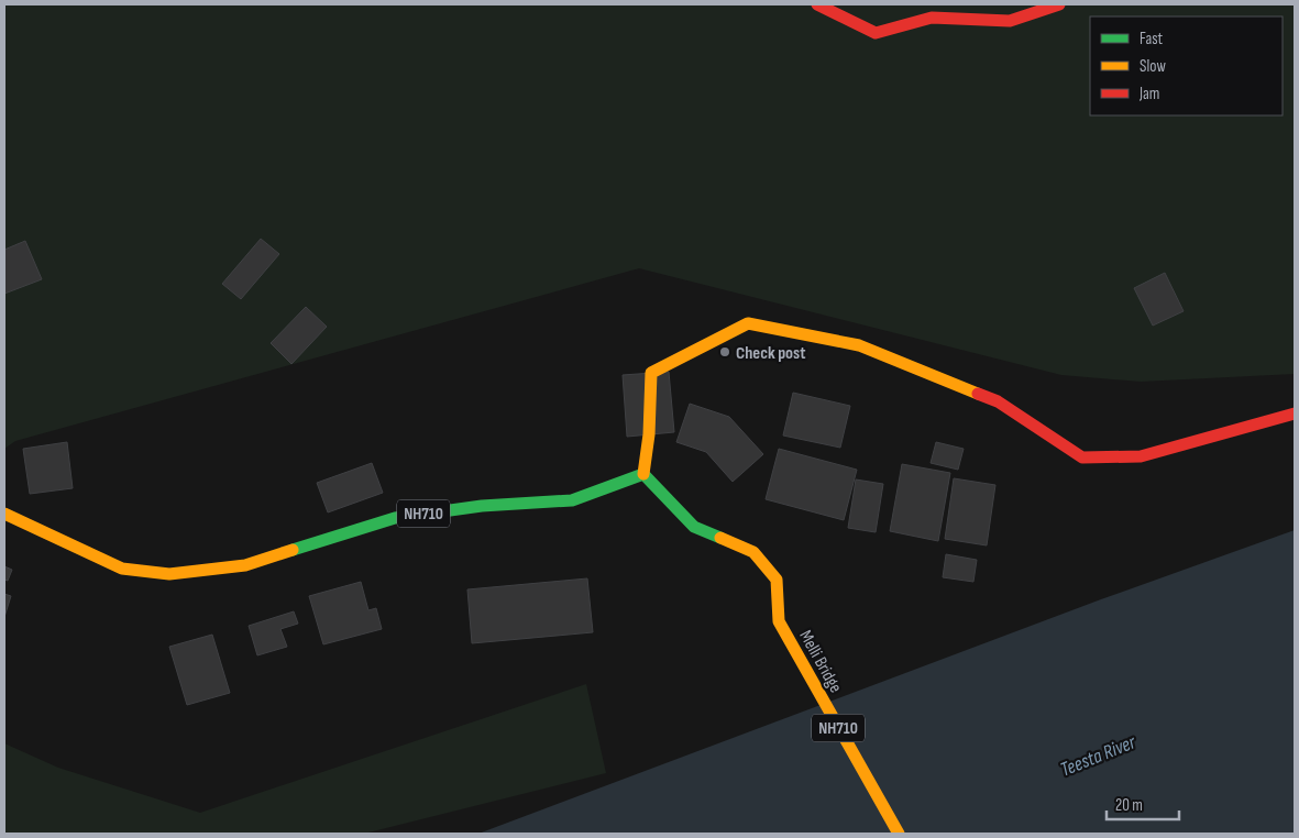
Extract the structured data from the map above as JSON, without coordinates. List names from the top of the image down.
{
  "streets": {
    "main road": ["NH710", "Melli Bridge"]
  },
  "crossings": [
    ["NH710", "Melli Bridge"]
  ],
  "water": ["Teesta River"],
  "places": ["Check post"],
  "legend": ["Fast", "Slow", "Jam"],
  "scale_bar": "20 m"
}
